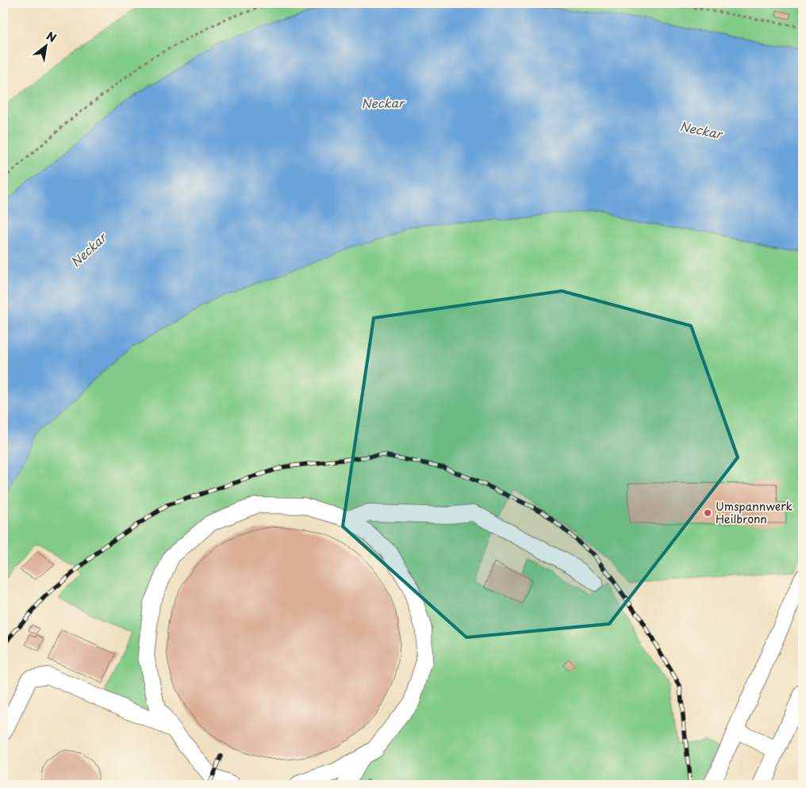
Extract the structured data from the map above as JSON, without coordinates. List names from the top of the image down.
{
  "water": ["Neckar"],
  "places": ["Umspannwerk Heilbronn"],
  "north": "top right"
}
